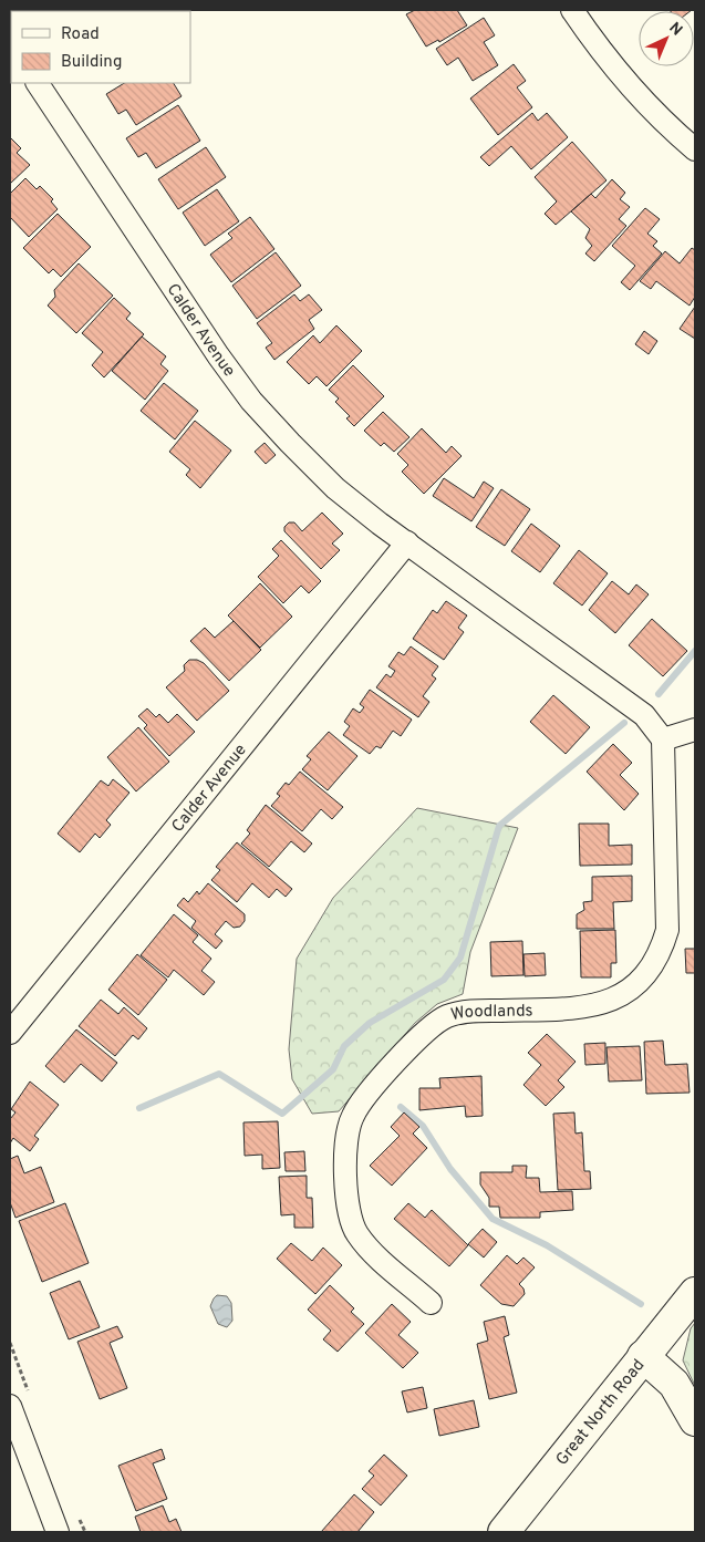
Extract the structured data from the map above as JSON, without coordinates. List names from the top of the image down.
{
  "streets": {
    "main road": ["Great North Road"],
    "street": ["Calder Avenue", "Woodlands"]
  },
  "crossings": [
    ["Calder Avenue", "Woodlands"]
  ],
  "legend": ["Road", "Building"],
  "north": "top right"
}
